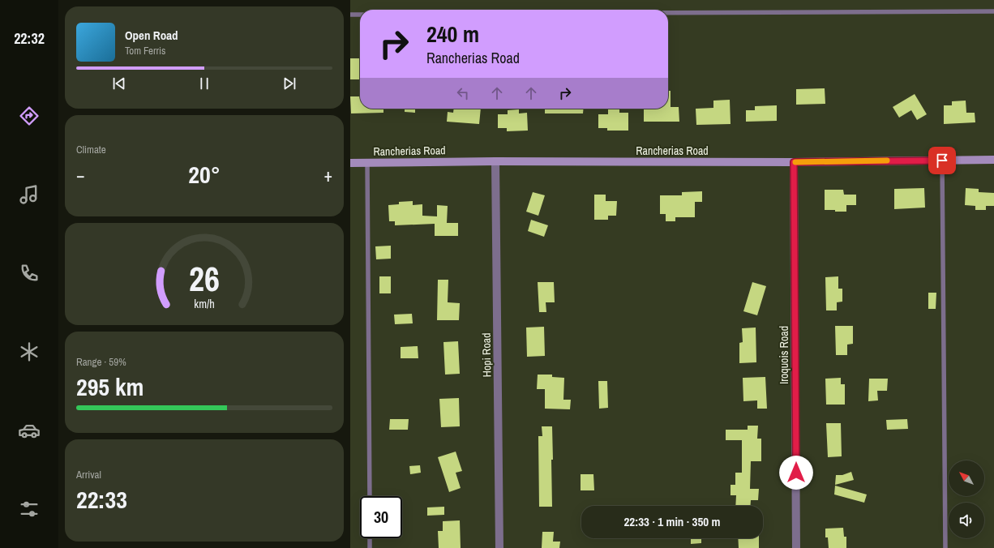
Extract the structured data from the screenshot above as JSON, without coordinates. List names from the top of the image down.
{
  "streets": {
    "street": ["Rancherias Road", "Hopi Road", "Iroquois Road"]
  },
  "crossings": [
    ["Rancherias Road", "Hopi Road"],
    ["Rancherias Road", "Iroquois Road"]
  ],
  "north": "top left",
  "page": {
    "tabs": "22:32",
    "turn": ["240 m", "Rancherias Road"],
    "song": ["Open Road", "Tom Ferris"],
    "tile": [
      "Climate",
      ["Range · 59%", "295 km"],
      ["Arrival", "22:33"]
    ],
    "heat": ["−", "20°", "+"],
    "limit": "30",
    "trip": "22:33 · 1 min · 350 m",
    "gauge": ["26", "km/h"]
  }
}
